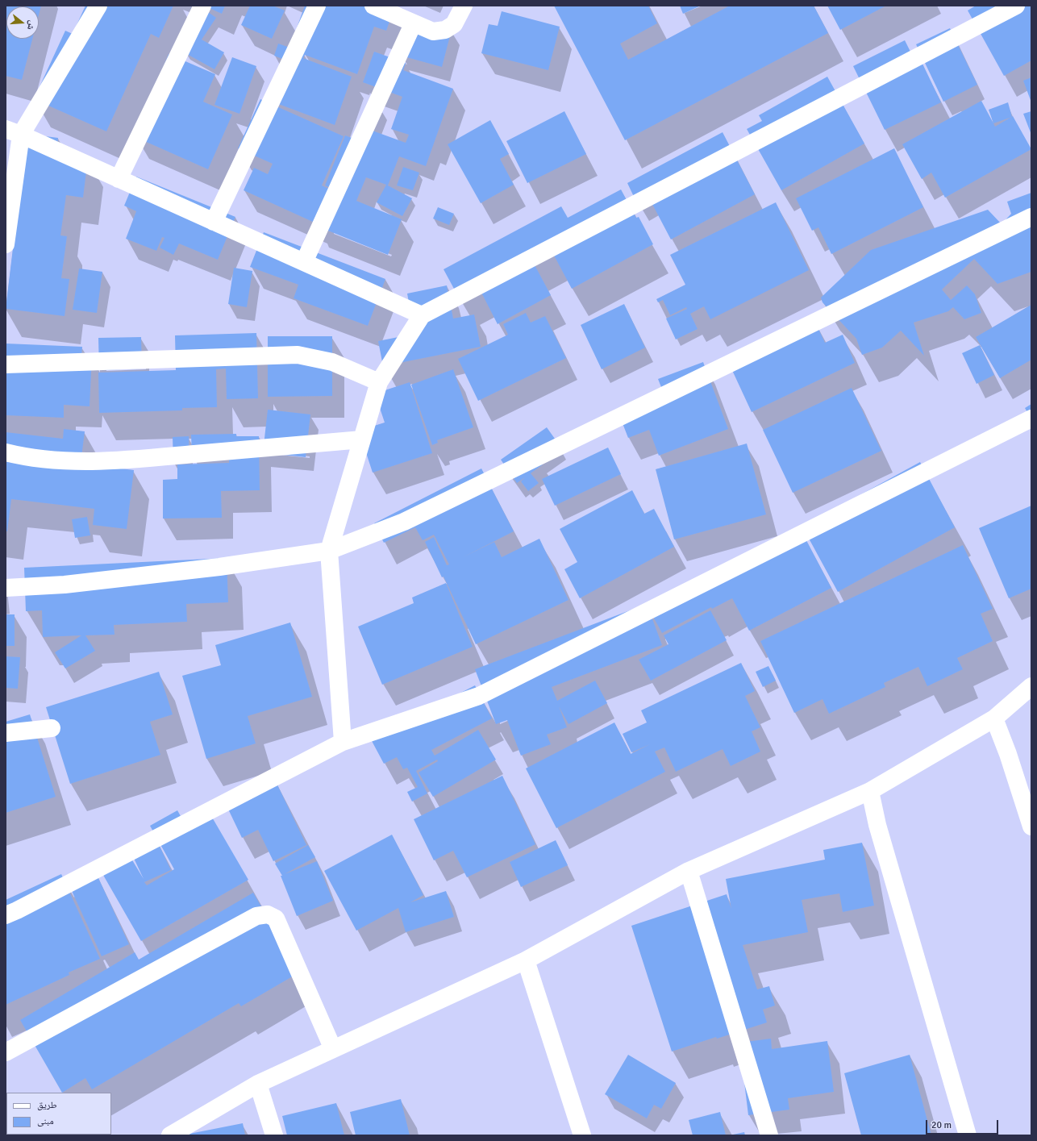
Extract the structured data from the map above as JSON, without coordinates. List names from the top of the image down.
{
  "legend": ["طريق", "مبنى"],
  "scale_bar": "20 m",
  "north": "right"
}
